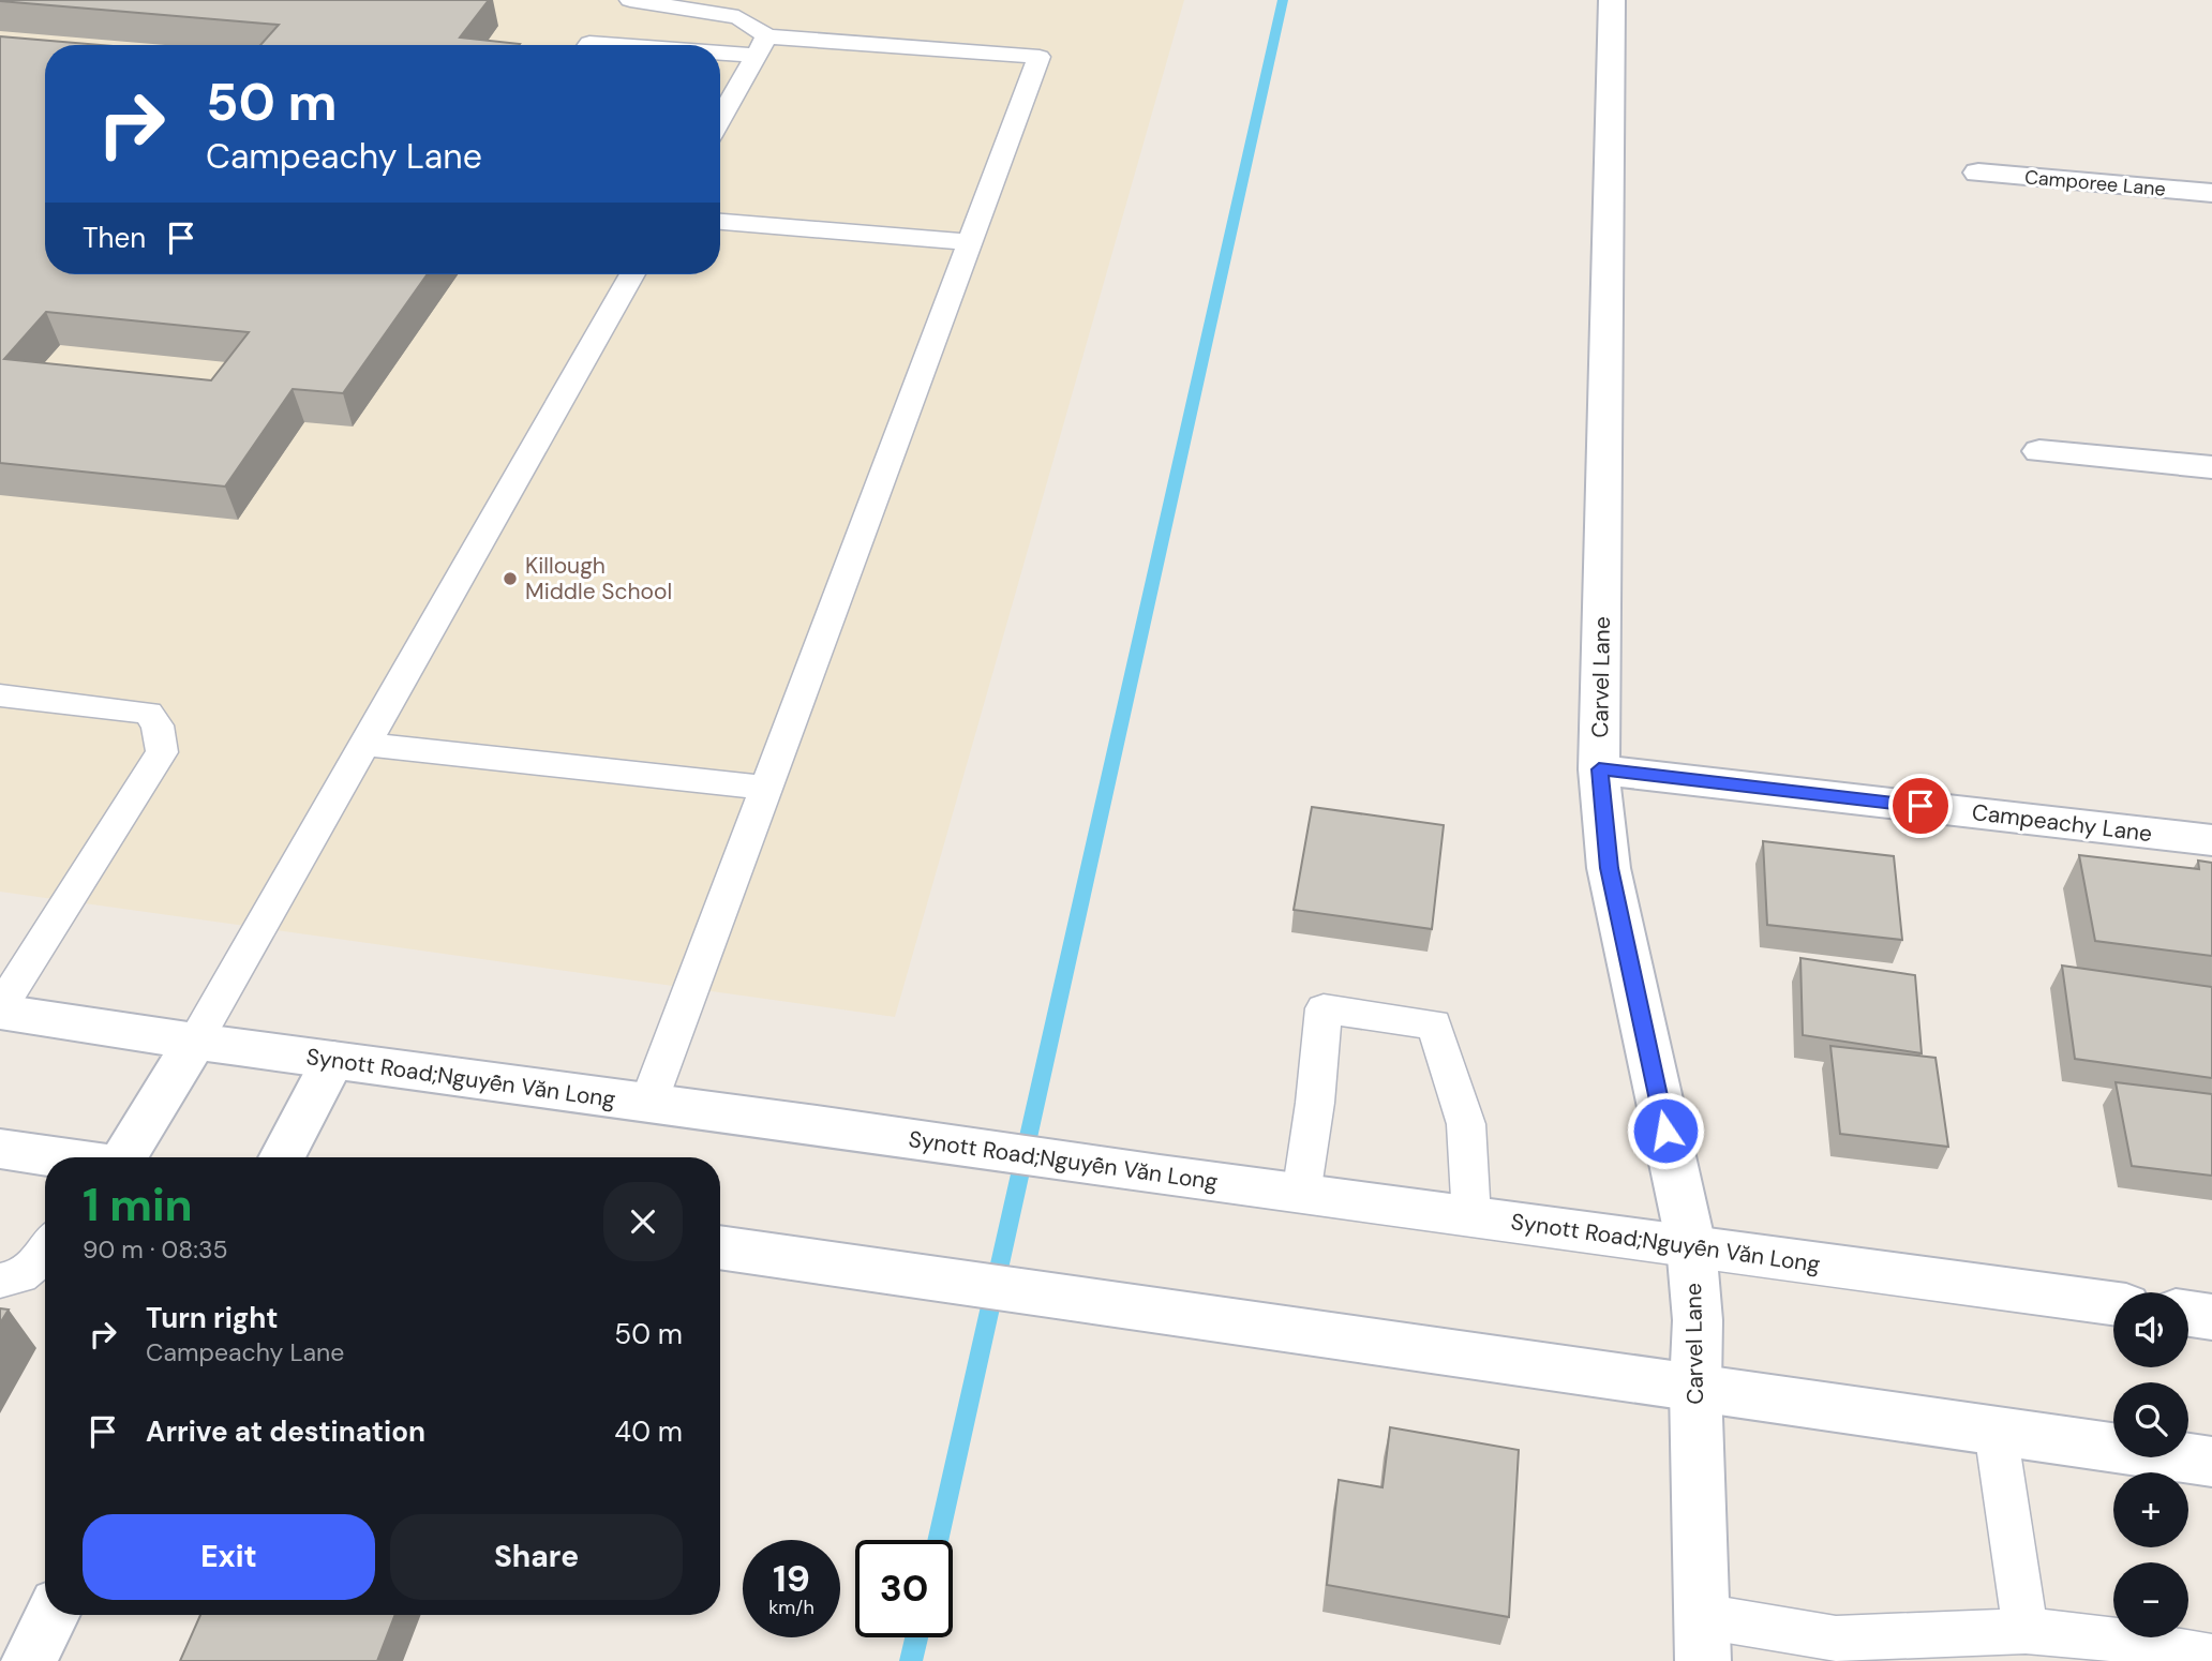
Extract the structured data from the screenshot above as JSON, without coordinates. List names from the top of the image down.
{
  "streets": {
    "street": [
      "Camporee Lane",
      "Carvel Lane",
      "Campeachy Lane",
      "Synott Road;Nguyễn Văn Long"
    ]
  },
  "crossings": [
    ["Carvel Lane", "Campeachy Lane"],
    ["Carvel Lane", "Synott Road;Nguyễn Văn Long"]
  ],
  "places": ["Killough Middle School"],
  "page": {
    "turn": ["50 m", "Campeachy Lane"],
    "then": "Then",
    "heading": ["1 min", "90 m · 08:35"],
    "list": [
      {
        "name": "Turn right",
        "note": "Campeachy Lane",
        "value": "50 m"
      },
      {
        "name": "Arrive at destination",
        "value": "40 m"
      }
    ],
    "map_buttons": ["+", "−"],
    "buttons": ["Exit", "Share"],
    "speed": "19 km/h",
    "limit": "30"
  }
}
